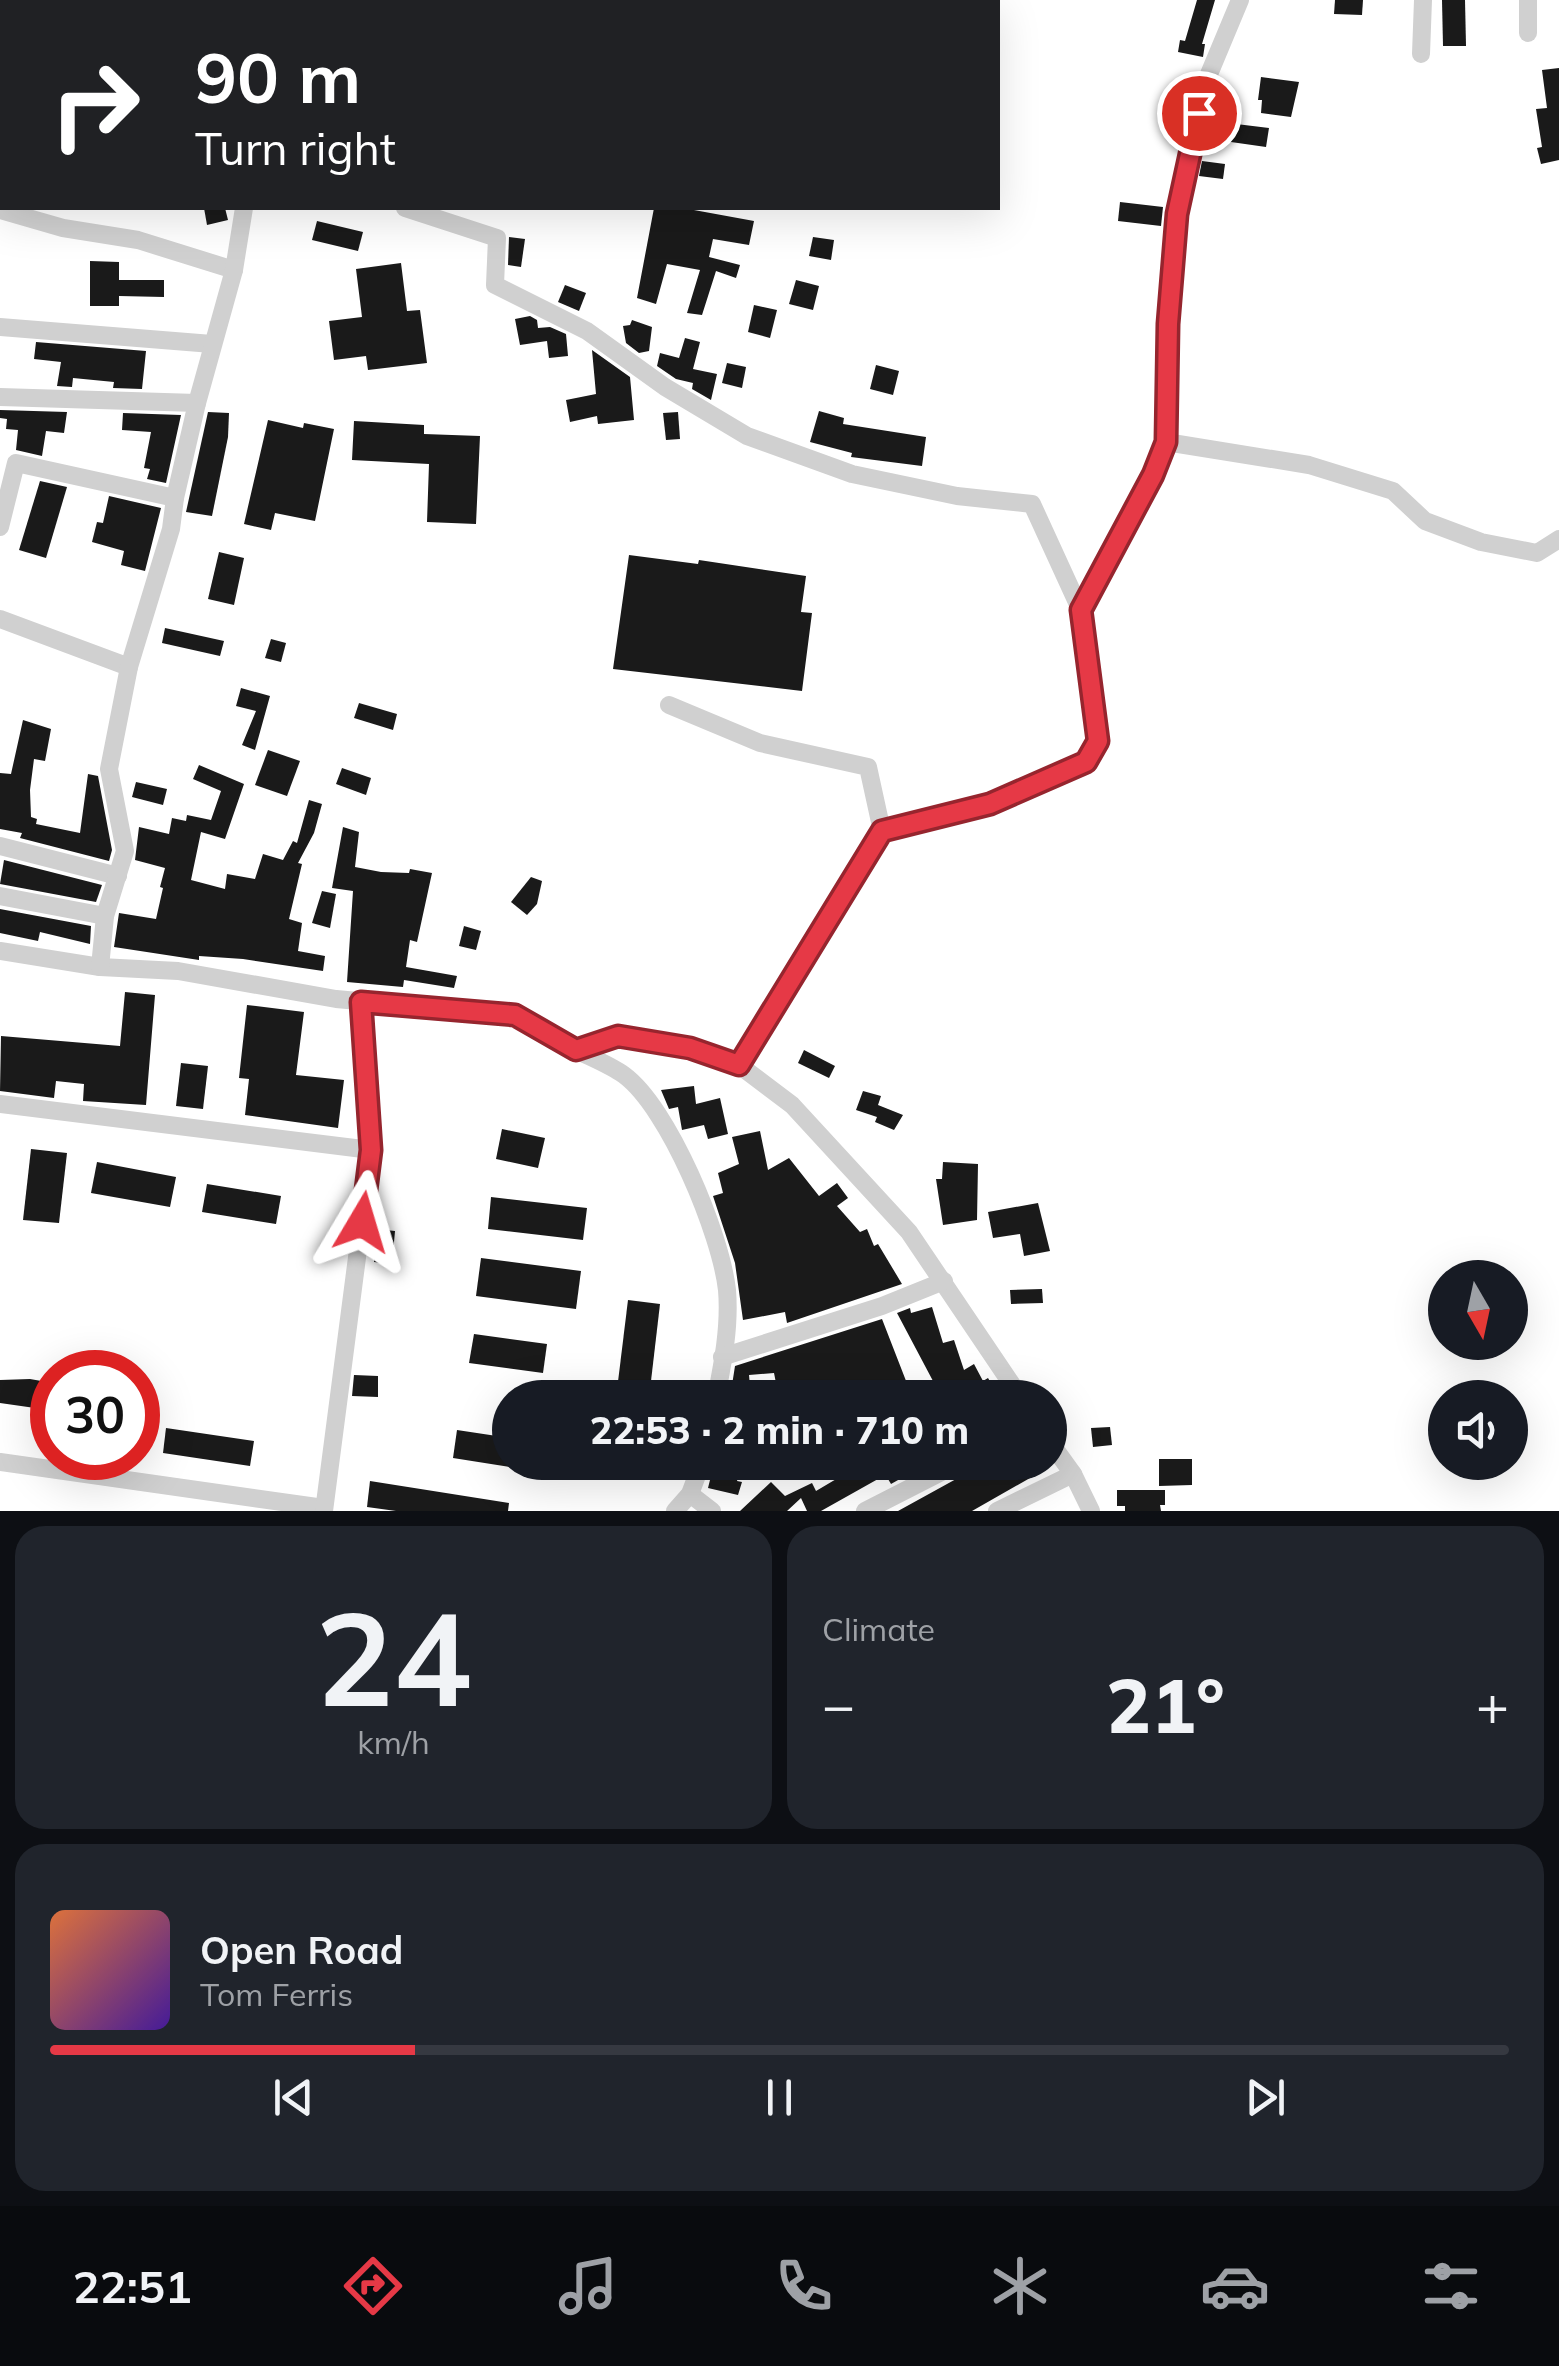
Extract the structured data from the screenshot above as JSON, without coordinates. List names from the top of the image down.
{
  "north": "bottom",
  "page": {
    "turn": ["90 m", "Turn right"],
    "limit": "30",
    "trip": "22:53 · 2 min · 710 m",
    "tile": [
      ["24", "km/h"],
      "Climate"
    ],
    "heat": ["−", "21°", "+"],
    "song": ["Open Road", "Tom Ferris"],
    "tabs": "22:51"
  }
}
